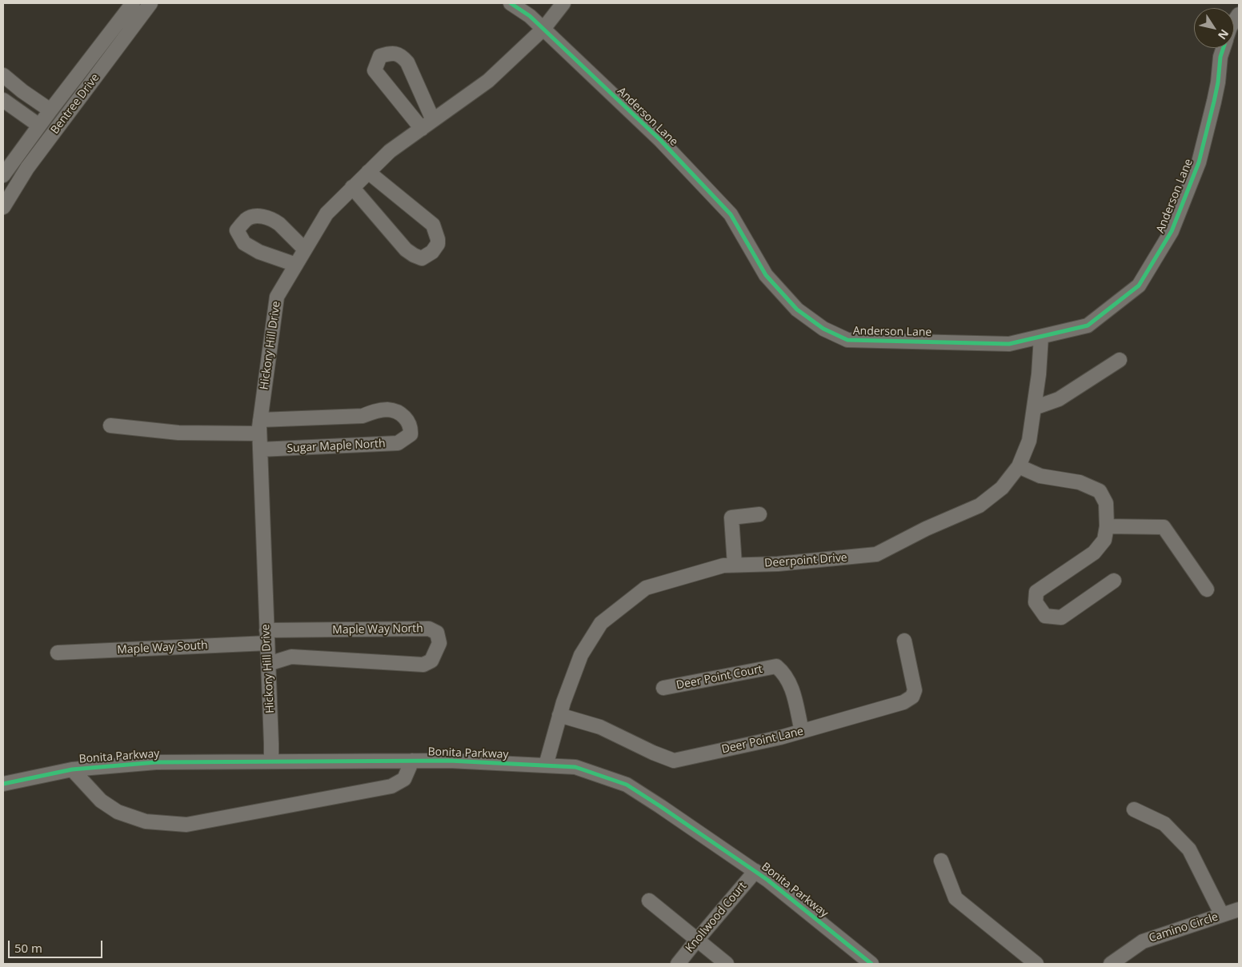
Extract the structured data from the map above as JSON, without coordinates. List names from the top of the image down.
{
  "streets": {
    "street": [
      "Bentree Drive",
      "Anderson Lane",
      "Hickory Hill Drive",
      "Sugar Maple North",
      "Deerpoint Drive",
      "Maple Way North",
      "Maple Way South",
      "Deer Point Court",
      "Deer Point Lane",
      "Bonita Parkway",
      "Knollwood Court",
      "Camino Circle"
    ]
  },
  "crossings": [
    ["Anderson Lane", "Hickory Hill Drive"],
    ["Anderson Lane", "Deerpoint Drive"],
    ["Hickory Hill Drive", "Sugar Maple North"],
    ["Hickory Hill Drive", "Maple Way North"],
    ["Hickory Hill Drive", "Maple Way South"],
    ["Hickory Hill Drive", "Bonita Parkway"],
    ["Deerpoint Drive", "Deer Point Lane"],
    ["Deerpoint Drive", "Bonita Parkway"],
    ["Maple Way North", "Maple Way South"],
    ["Deer Point Court", "Deer Point Lane"],
    ["Bonita Parkway", "Knollwood Court"]
  ],
  "scale_bar": "50 m",
  "north": "bottom right"
}
